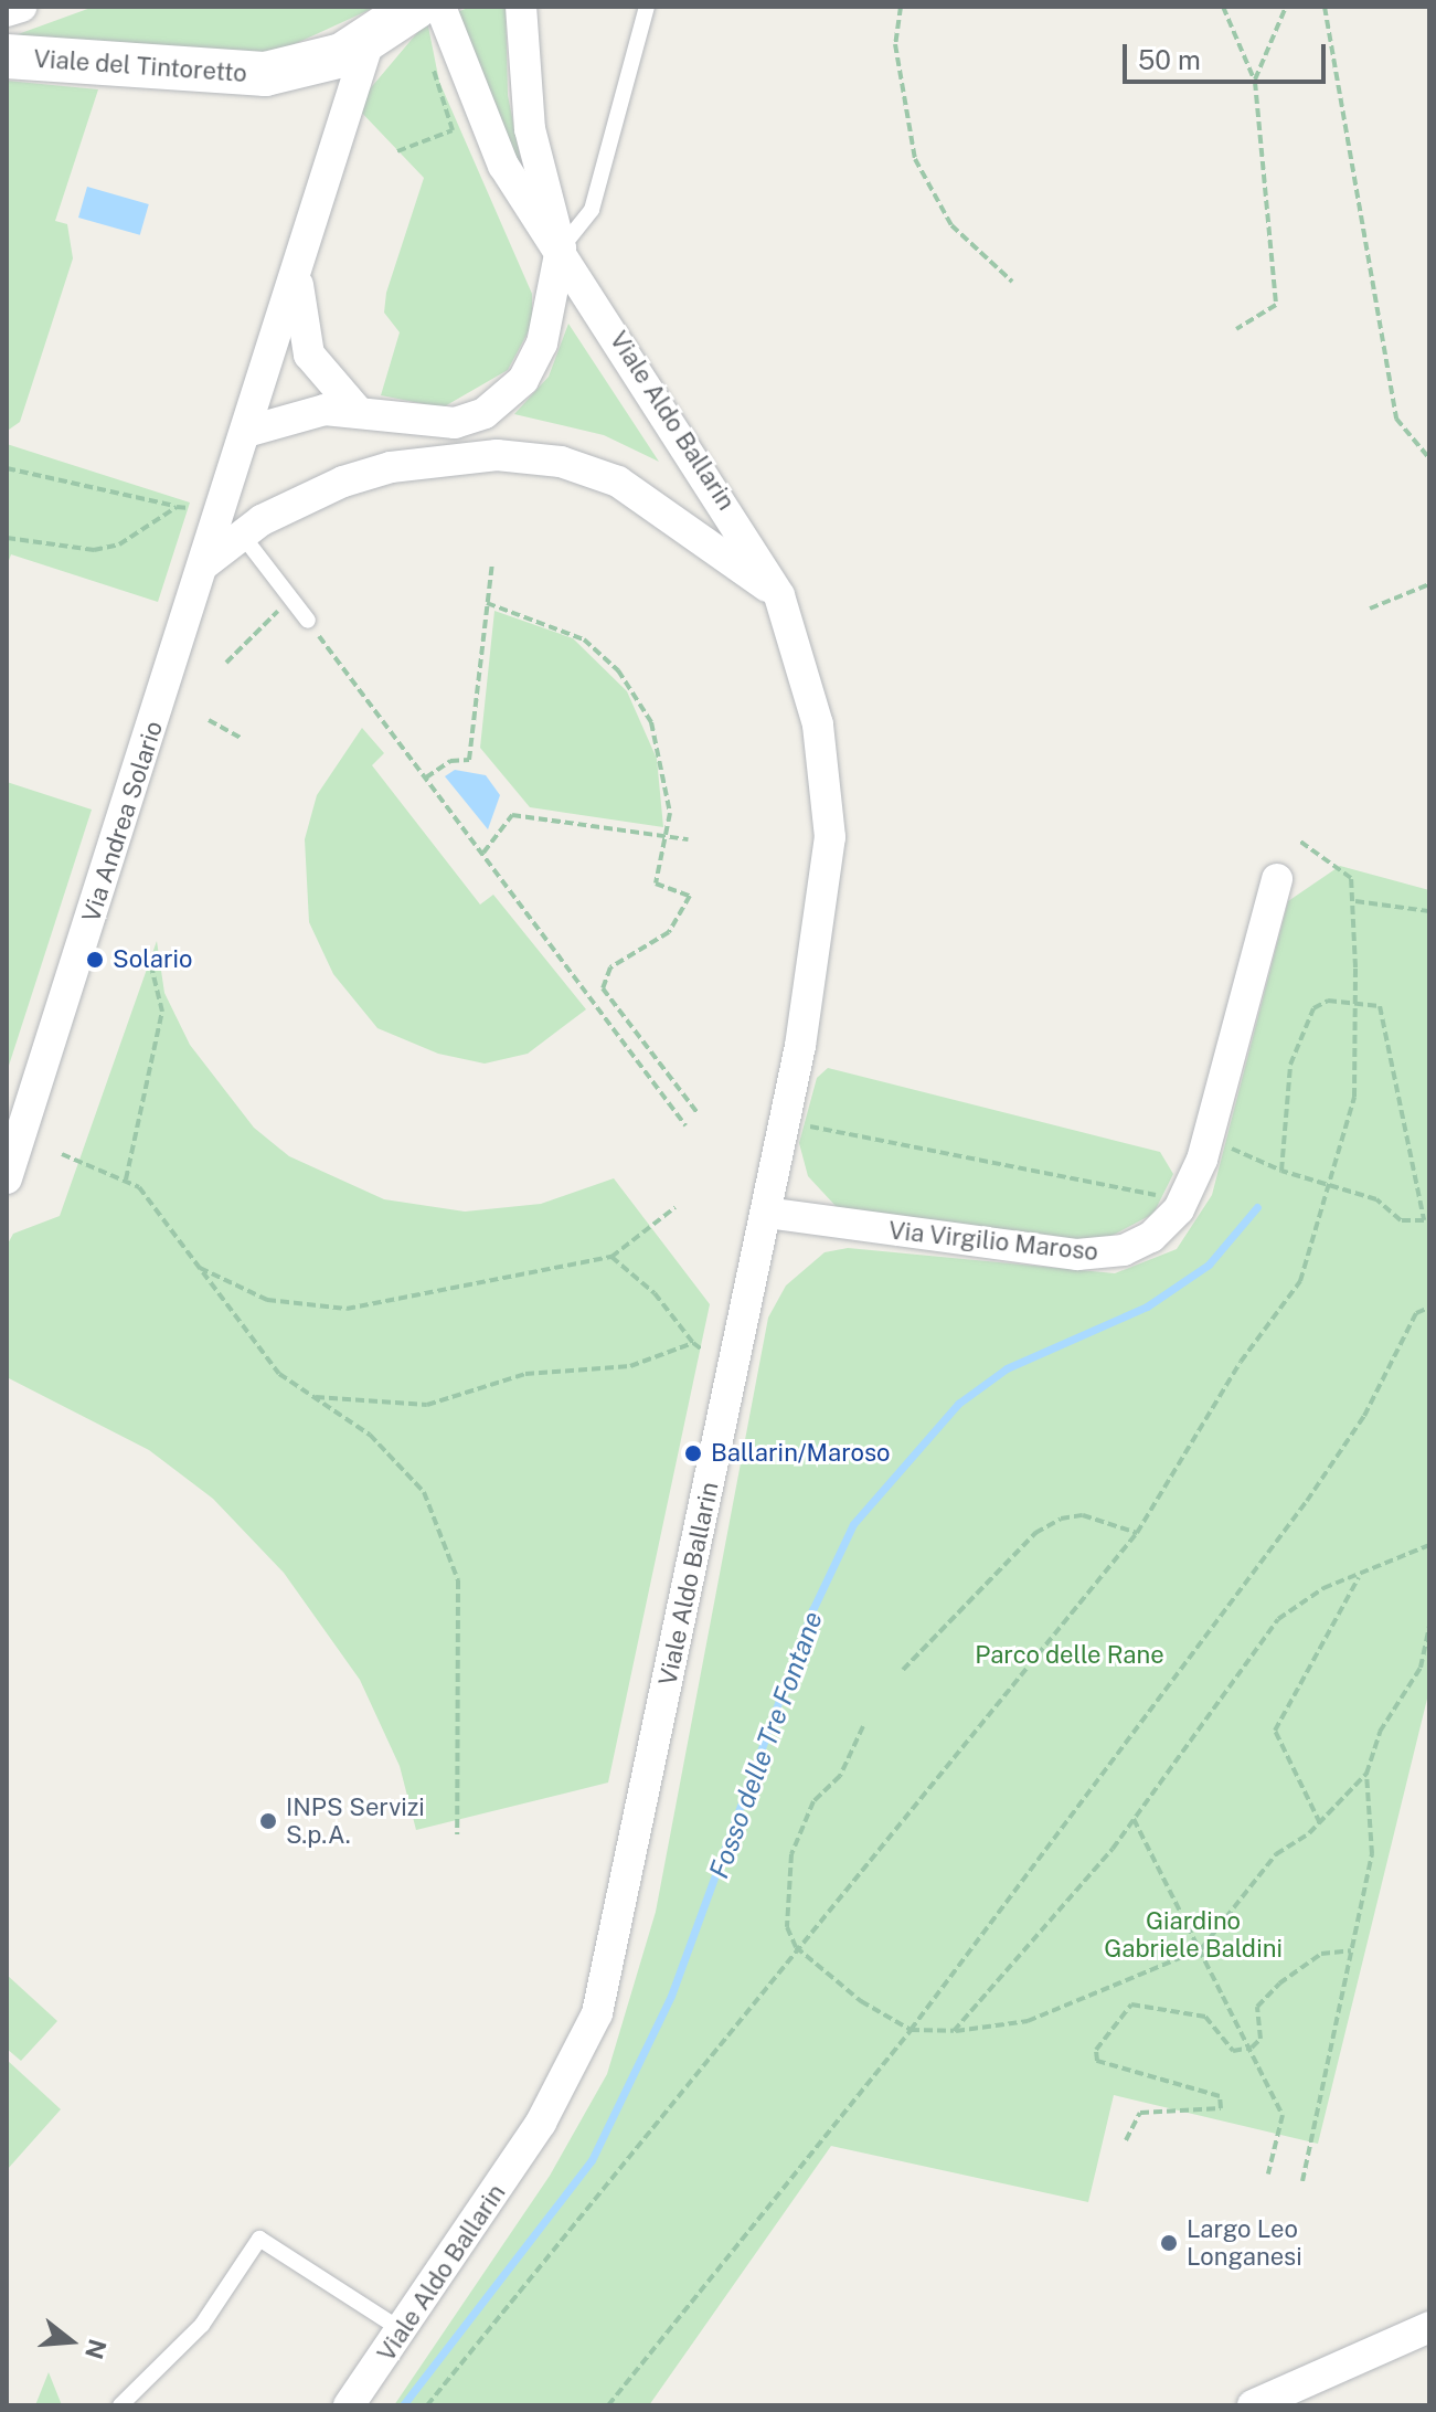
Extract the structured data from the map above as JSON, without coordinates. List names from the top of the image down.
{
  "streets": {
    "main road": ["Viale del Tintoretto"],
    "street": ["Viale Aldo Ballarin", "Via Andrea Solario", "Via Virgilio Maroso"]
  },
  "crossings": [
    ["Viale del Tintoretto", "Via Andrea Solario"],
    ["Viale Aldo Ballarin", "Via Andrea Solario"],
    ["Viale Aldo Ballarin", "Via Virgilio Maroso"]
  ],
  "water": ["Fosso delle Tre Fontane"],
  "parks": ["Parco delle Rane", "Giardino Gabriele Baldini"],
  "places": [
    "Solario",
    "Ballarin/Maroso",
    "INPS Servizi S.p.A.",
    "Largo Leo Longanesi"
  ],
  "scale_bar": "50 m",
  "north": "right"
}
